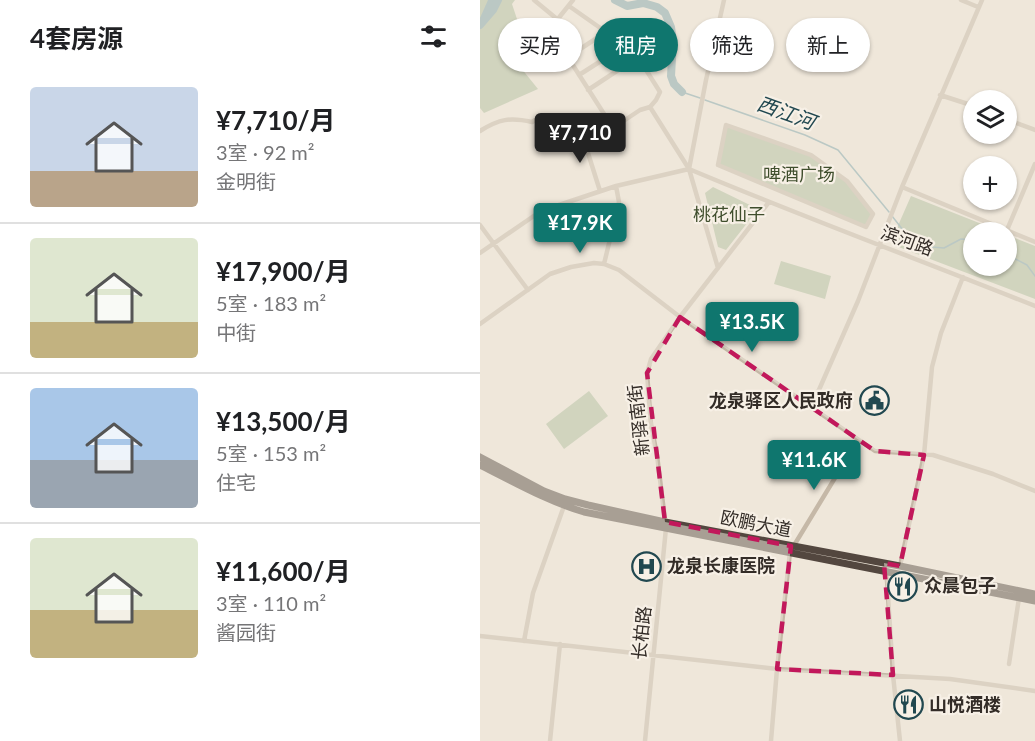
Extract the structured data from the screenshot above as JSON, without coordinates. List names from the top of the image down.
{
  "streets": {
    "highway": ["欧鹏大道"],
    "street": ["滨河路", "新驿南街", "长柏路"]
  },
  "crossings": [
    ["滨河路", "新驿南街"],
    ["新驿南街", "欧鹏大道"],
    ["新驿南街", "长柏路"],
    ["欧鹏大道", "长柏路"]
  ],
  "water": ["西江河"],
  "parks": ["啤酒广场", "桃花仙子"],
  "places": {
    "public building": ["龙泉驿区人民政府"],
    "hospital": ["龙泉长康医院"],
    "restaurant": ["众晨包子", "山悦酒楼"]
  },
  "page": {
    "heading": "4套房源",
    "chip": [
      "买房",
      "租房",
      "筛选",
      "新上"
    ],
    "list": [
      {
        "name": "¥7,710/月",
        "note": "3室 · 92 m² · 金明街"
      },
      {
        "name": "¥17,900/月",
        "note": "5室 · 183 m² · 中街"
      },
      {
        "name": "¥13,500/月",
        "note": "5室 · 153 m² · 住宅"
      },
      {
        "name": "¥11,600/月",
        "note": "3室 · 110 m² · 酱园街"
      }
    ],
    "map_buttons": ["+", "−"],
    "price": [
      "¥7,710",
      "¥17.9K",
      "¥13.5K",
      "¥11.6K"
    ]
  }
}
